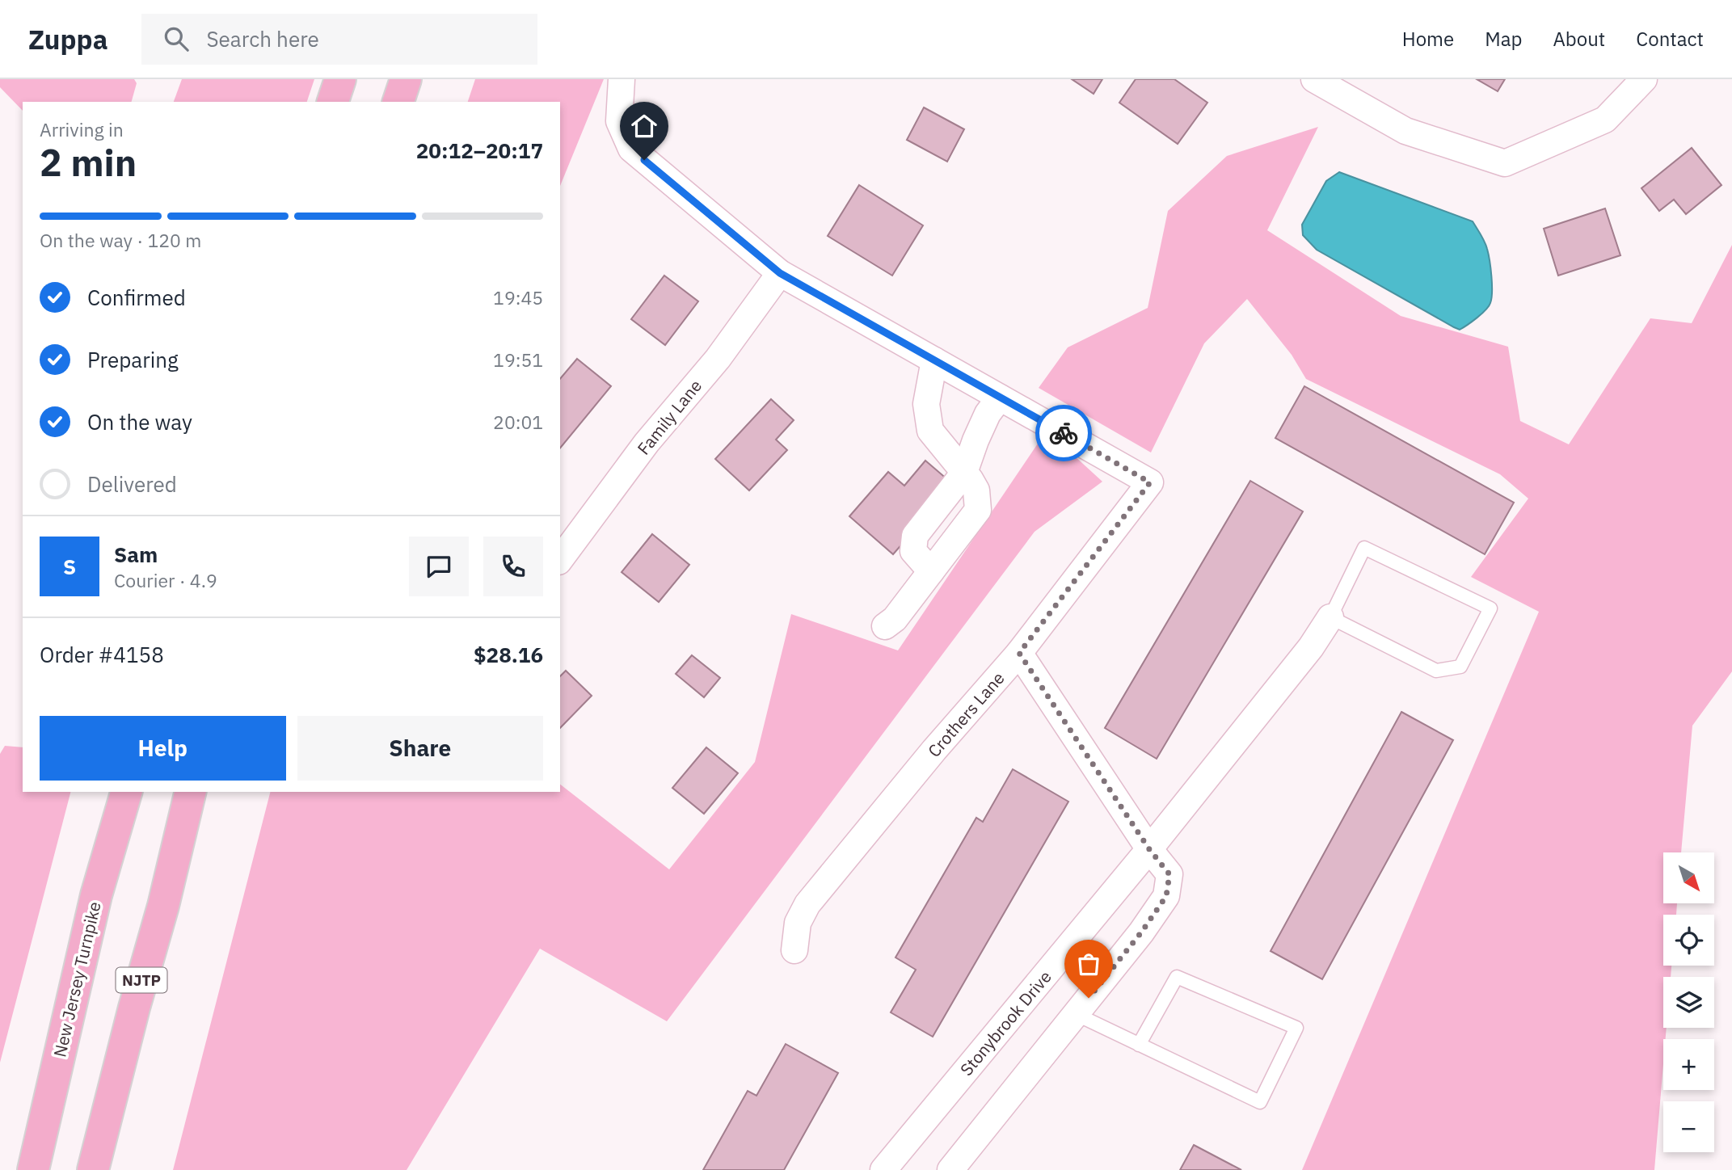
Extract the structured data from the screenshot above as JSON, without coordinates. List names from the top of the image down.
{
  "streets": {
    "highway": ["New Jersey Turnpike", "NJTP"],
    "street": ["Family Lane", "Crothers Lane", "Stonybrook Drive"]
  },
  "north": "bottom right",
  "page": {
    "header": "Zuppa",
    "search": "Search here",
    "nav": [
      "Home",
      "Map",
      "About",
      "Contact"
    ],
    "heading": ["2 min", "Arriving in", "20:12–20:17"],
    "panel": [
      "Sam",
      "Courier · 4.9",
      "Order #4158",
      "$28.16"
    ],
    "bar": "On the way · 120 m",
    "list": [
      ["Confirmed", "19:45"],
      ["Preparing", "19:51"],
      ["On the way", "20:01"],
      "Delivered"
    ],
    "round": "S",
    "buttons": ["Help", "Share"],
    "map_buttons": ["+", "−"]
  }
}
